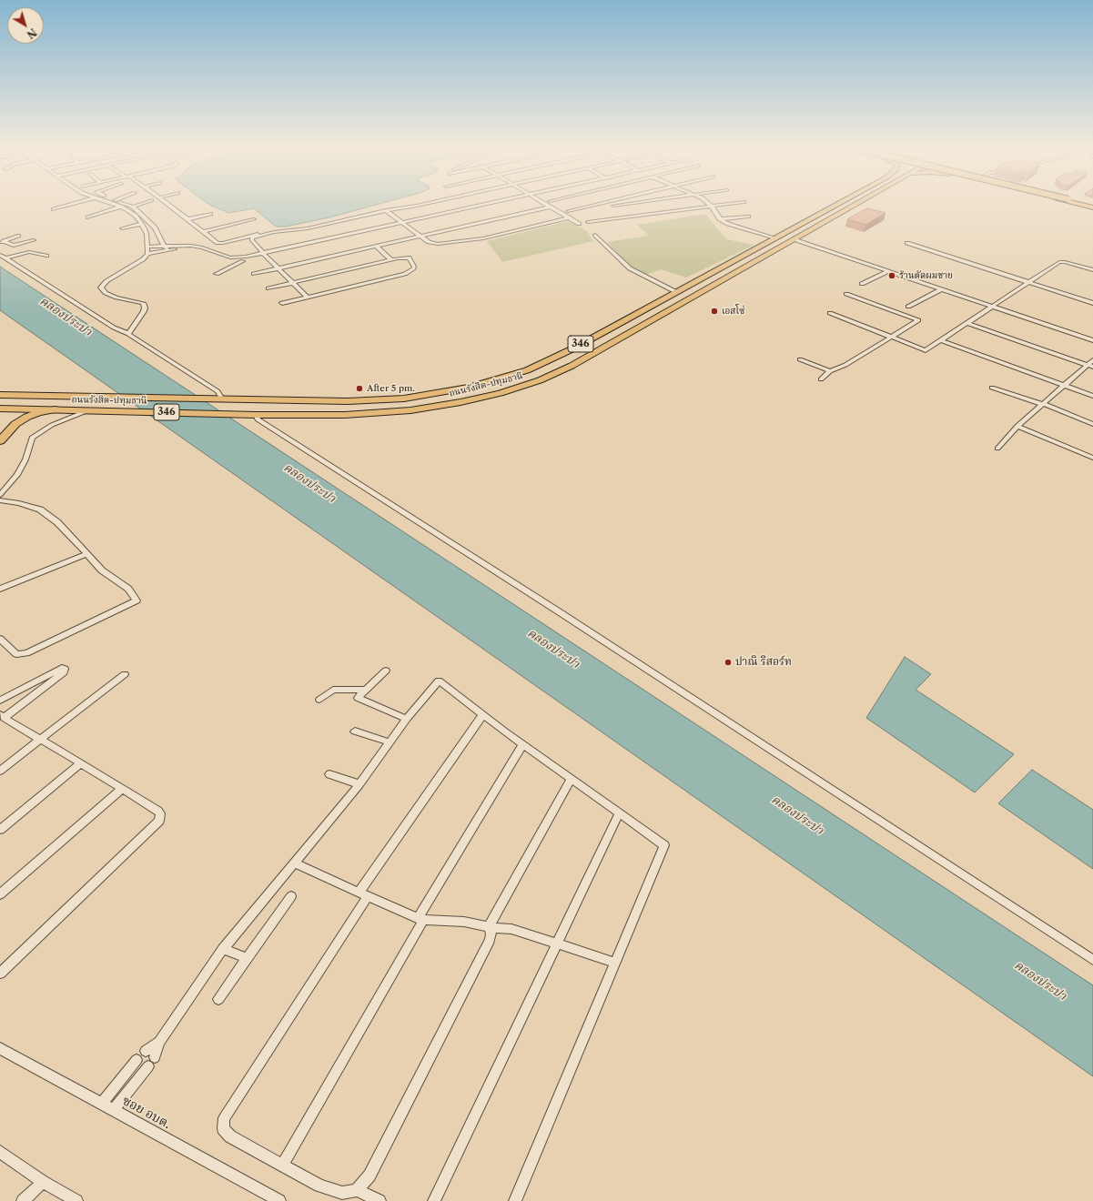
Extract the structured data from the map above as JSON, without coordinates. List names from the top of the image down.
{
  "streets": {
    "main road": ["346", "ถนนรังสิต-ปทุมธานี"],
    "street": ["ซอย อบต."]
  },
  "water": ["คลองประปา"],
  "places": [
    "ร้านตัดผมชาย",
    "เอสโซ่",
    "After 5 pm.",
    "ปาณิ รีสอร์ท"
  ],
  "north": "bottom right"
}
